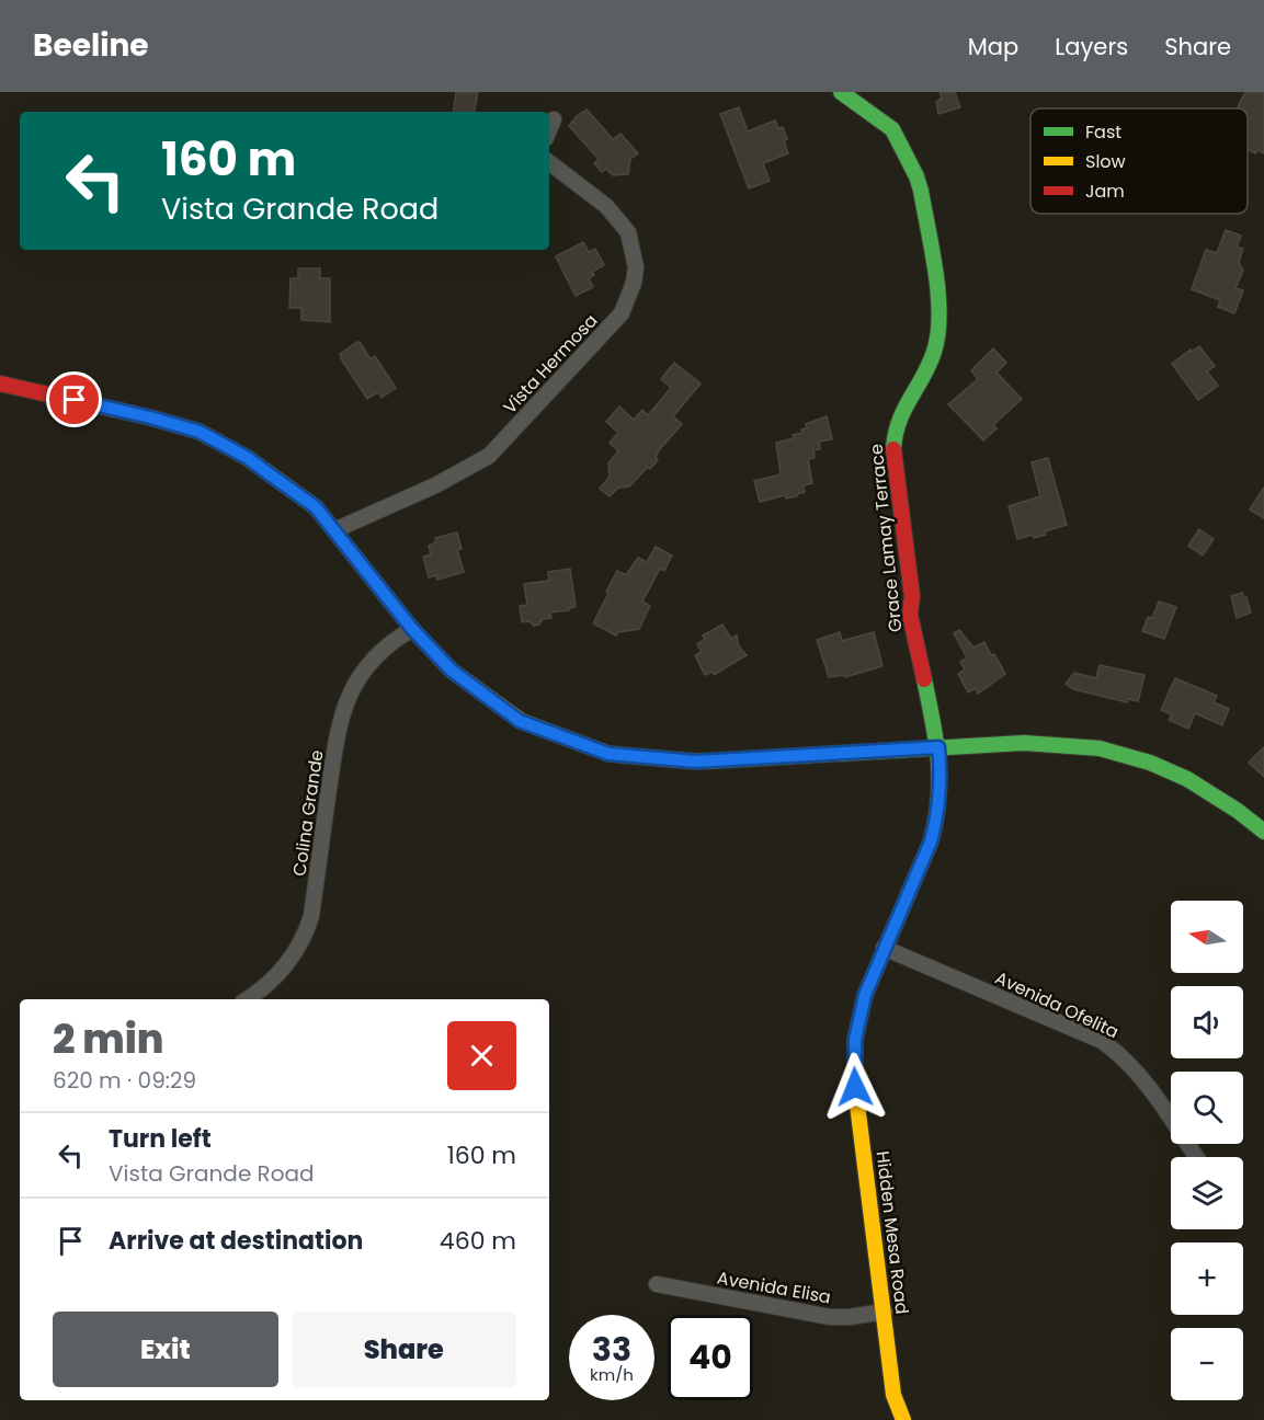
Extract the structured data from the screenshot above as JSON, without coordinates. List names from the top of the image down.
{
  "streets": {
    "street": [
      "Vista Hermosa",
      "Grace Lamay Terrace",
      "Colina Grande",
      "Avenida Ofelita",
      "Hidden Mesa Road",
      "Avenida Elisa"
    ]
  },
  "crossings": [
    ["Grace Lamay Terrace", "Hidden Mesa Road"],
    ["Avenida Ofelita", "Hidden Mesa Road"],
    ["Hidden Mesa Road", "Avenida Elisa"]
  ],
  "legend": ["Fast", "Slow", "Jam"],
  "north": "left",
  "page": {
    "header": "Beeline",
    "nav": ["Map", "Layers", "Share"],
    "turn": ["160 m", "Vista Grande Road"],
    "map_buttons": ["+", "−"],
    "heading": ["2 min", "620 m · 09:29"],
    "list": [
      {
        "name": "Turn left",
        "note": "Vista Grande Road",
        "value": "160 m"
      },
      {
        "name": "Arrive at destination",
        "value": "460 m"
      }
    ],
    "buttons": ["Exit", "Share"],
    "speed": "33 km/h",
    "limit": "40"
  }
}
